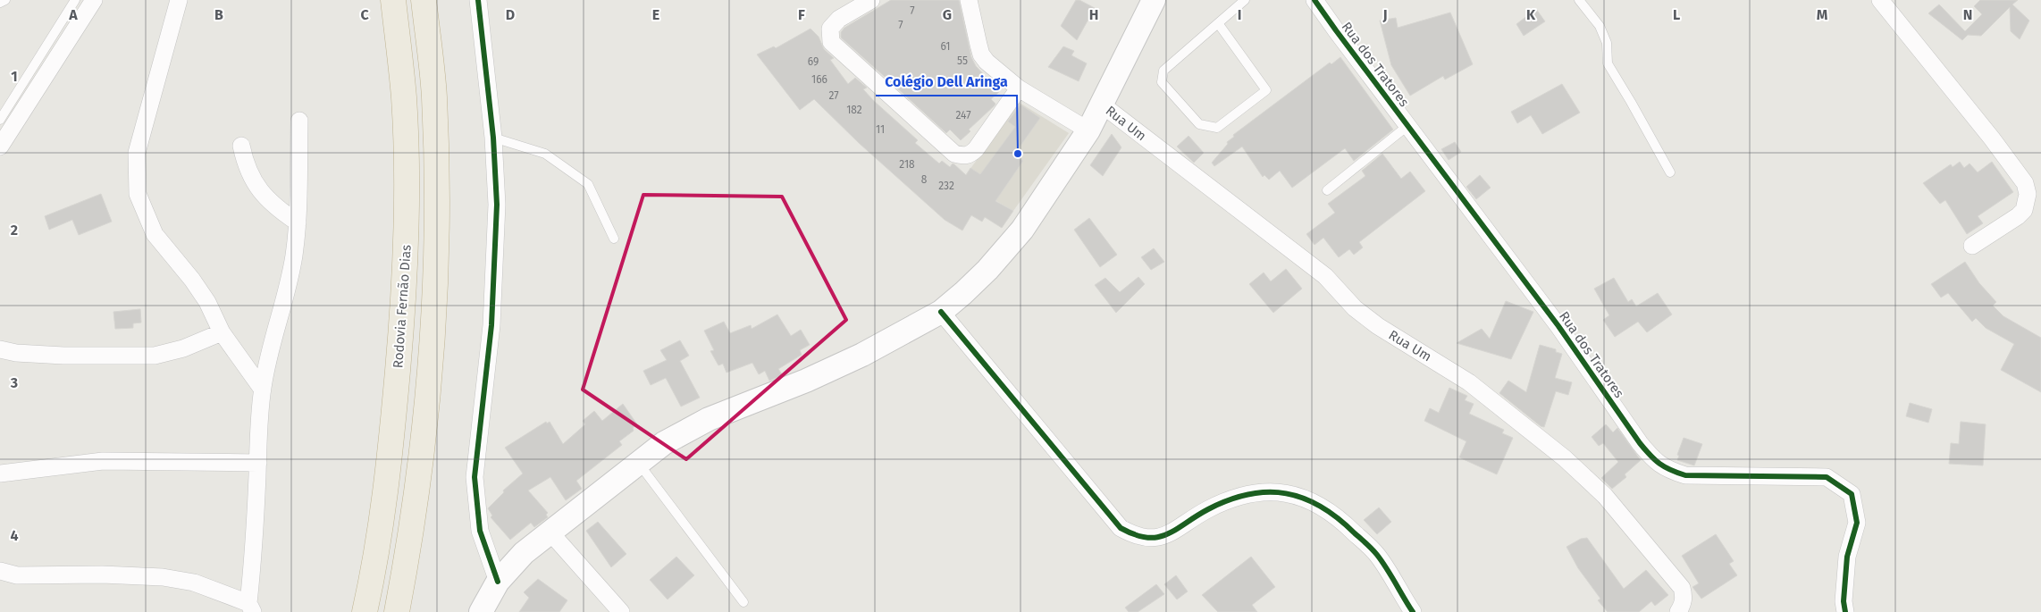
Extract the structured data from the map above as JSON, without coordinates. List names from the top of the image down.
{
  "streets": {
    "highway": ["Rodovia Fernão Dias"],
    "street": ["Rua dos Tratores", "Rua Um"]
  },
  "places": ["Colégio Dell Aringa"],
  "house_numbers": [
    "7",
    "7",
    "61",
    "55",
    "69",
    "166",
    "27",
    "182",
    "247",
    "11",
    "218",
    "8",
    "232"
  ],
  "grid": {
    "columns": [
      "A",
      "B",
      "C",
      "D",
      "E",
      "F",
      "G",
      "H",
      "I",
      "J",
      "K",
      "L",
      "M",
      "N"
    ],
    "rows": [
      "1",
      "2",
      "3",
      "4"
    ]
  }
}
